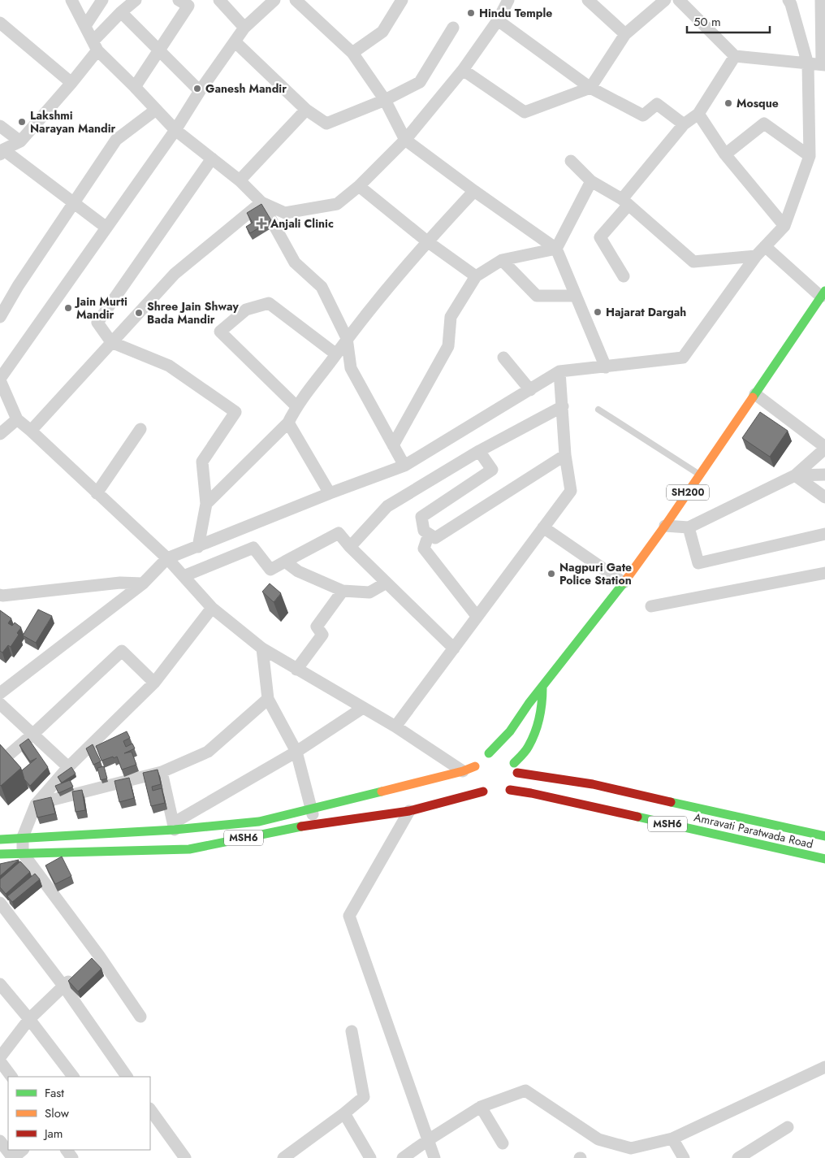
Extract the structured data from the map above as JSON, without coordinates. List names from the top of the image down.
{
  "streets": {
    "main road": ["SH200", "MSH6", "Amravati Paratwada Road"]
  },
  "crossings": [
    ["SH200", "Amravati Paratwada Road"],
    ["MSH6", "Amravati Paratwada Road"]
  ],
  "places": {
    "other": [
      "Hindu Temple",
      "Ganesh Mandir",
      "Mosque",
      "Lakshmi Narayan Mandir",
      "Jain Murti Mandir",
      "Hajarat Dargah",
      "Shree Jain Shway Bada Mandir",
      "Nagpuri Gate Police Station"
    ],
    "health": ["Anjali Clinic"]
  },
  "legend": ["Fast", "Slow", "Jam"],
  "scale_bar": "50 m"
}
